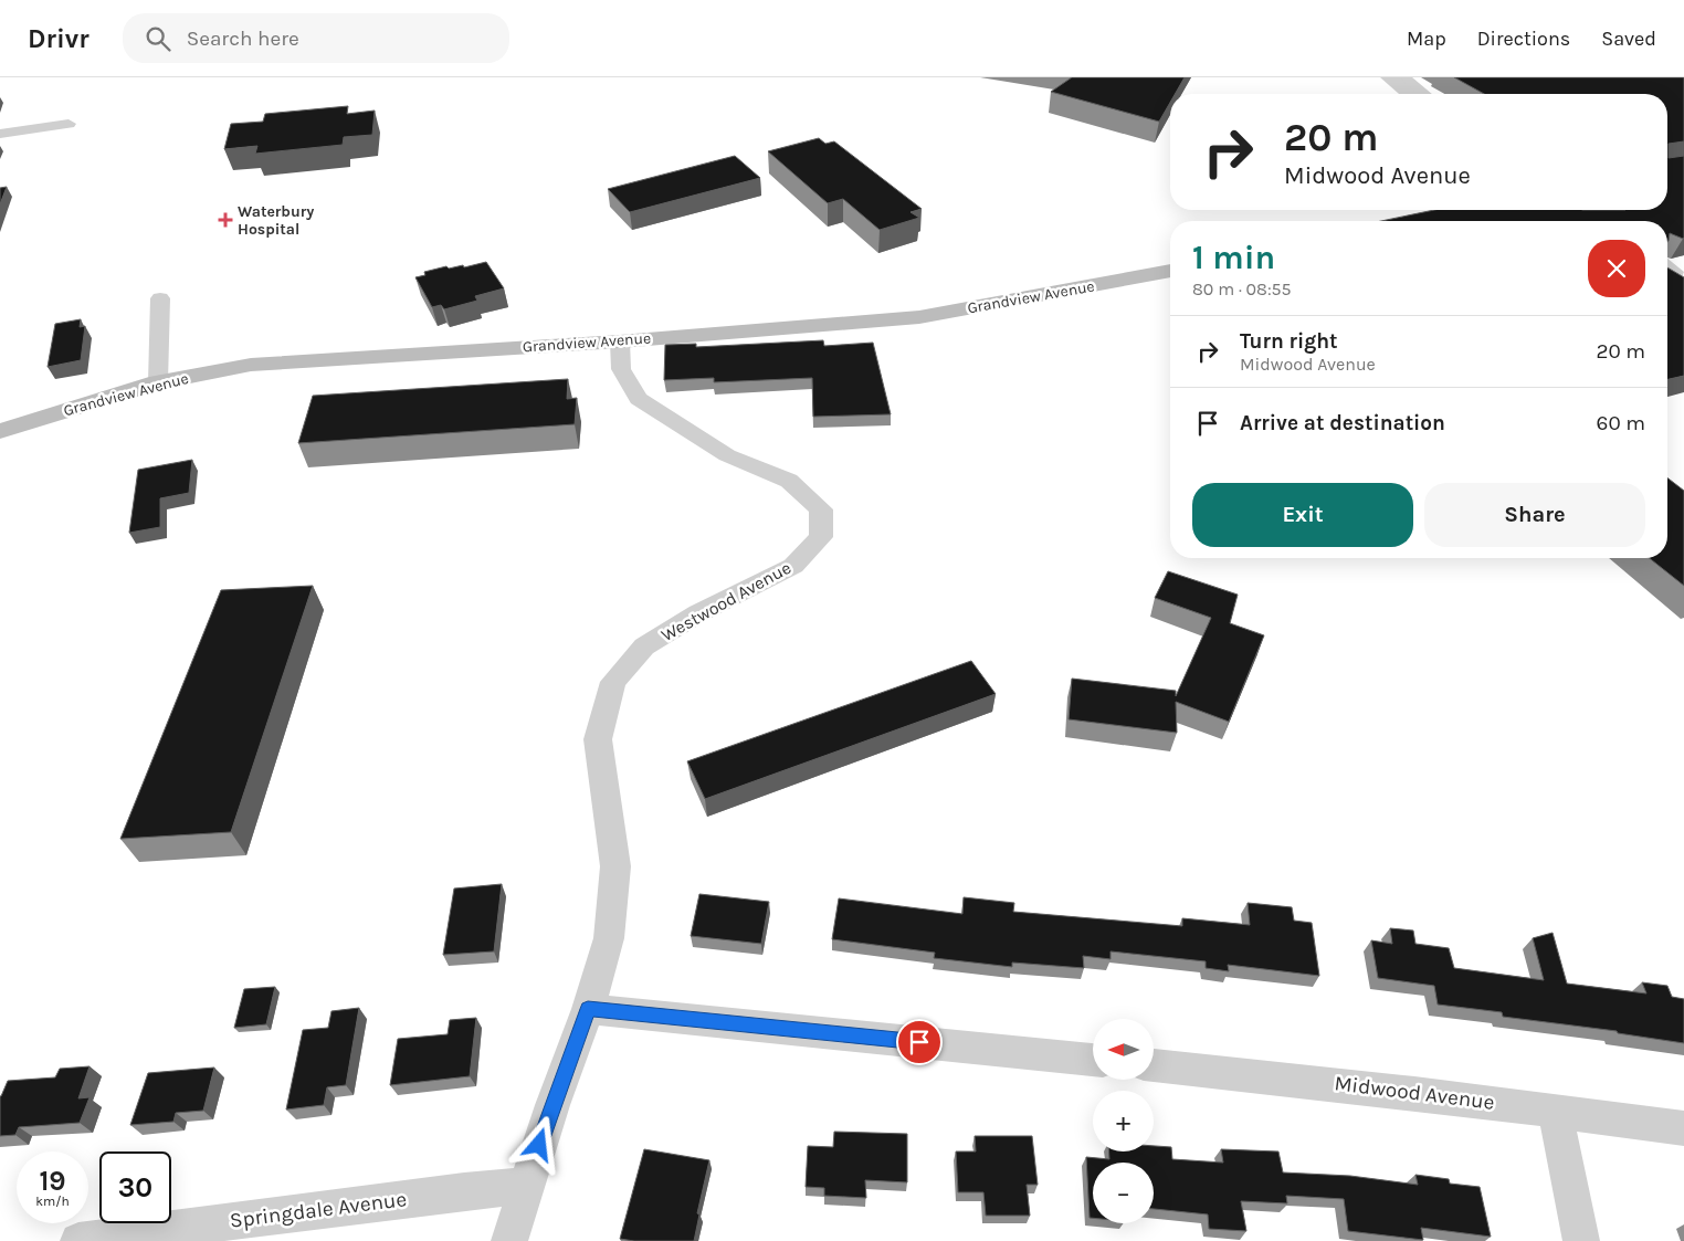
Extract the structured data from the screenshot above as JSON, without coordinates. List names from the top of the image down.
{
  "streets": {
    "main road": ["Grandview Avenue"],
    "street": ["Westwood Avenue", "Midwood Avenue", "Springdale Avenue"]
  },
  "crossings": [
    ["Grandview Avenue", "Westwood Avenue"],
    ["Westwood Avenue", "Springdale Avenue"]
  ],
  "places": {
    "health": ["Waterbury Hospital"]
  },
  "north": "left",
  "page": {
    "header": "Drivr",
    "search": "Search here",
    "nav": ["Map", "Directions", "Saved"],
    "turn": ["20 m", "Midwood Avenue"],
    "heading": ["1 min", "80 m · 08:55"],
    "list": [
      {
        "name": "Turn right",
        "note": "Midwood Avenue",
        "value": "20 m"
      },
      {
        "name": "Arrive at destination",
        "value": "60 m"
      }
    ],
    "buttons": ["Exit", "Share"],
    "map_buttons": ["+", "−"],
    "speed": "19 km/h",
    "limit": "30"
  }
}
